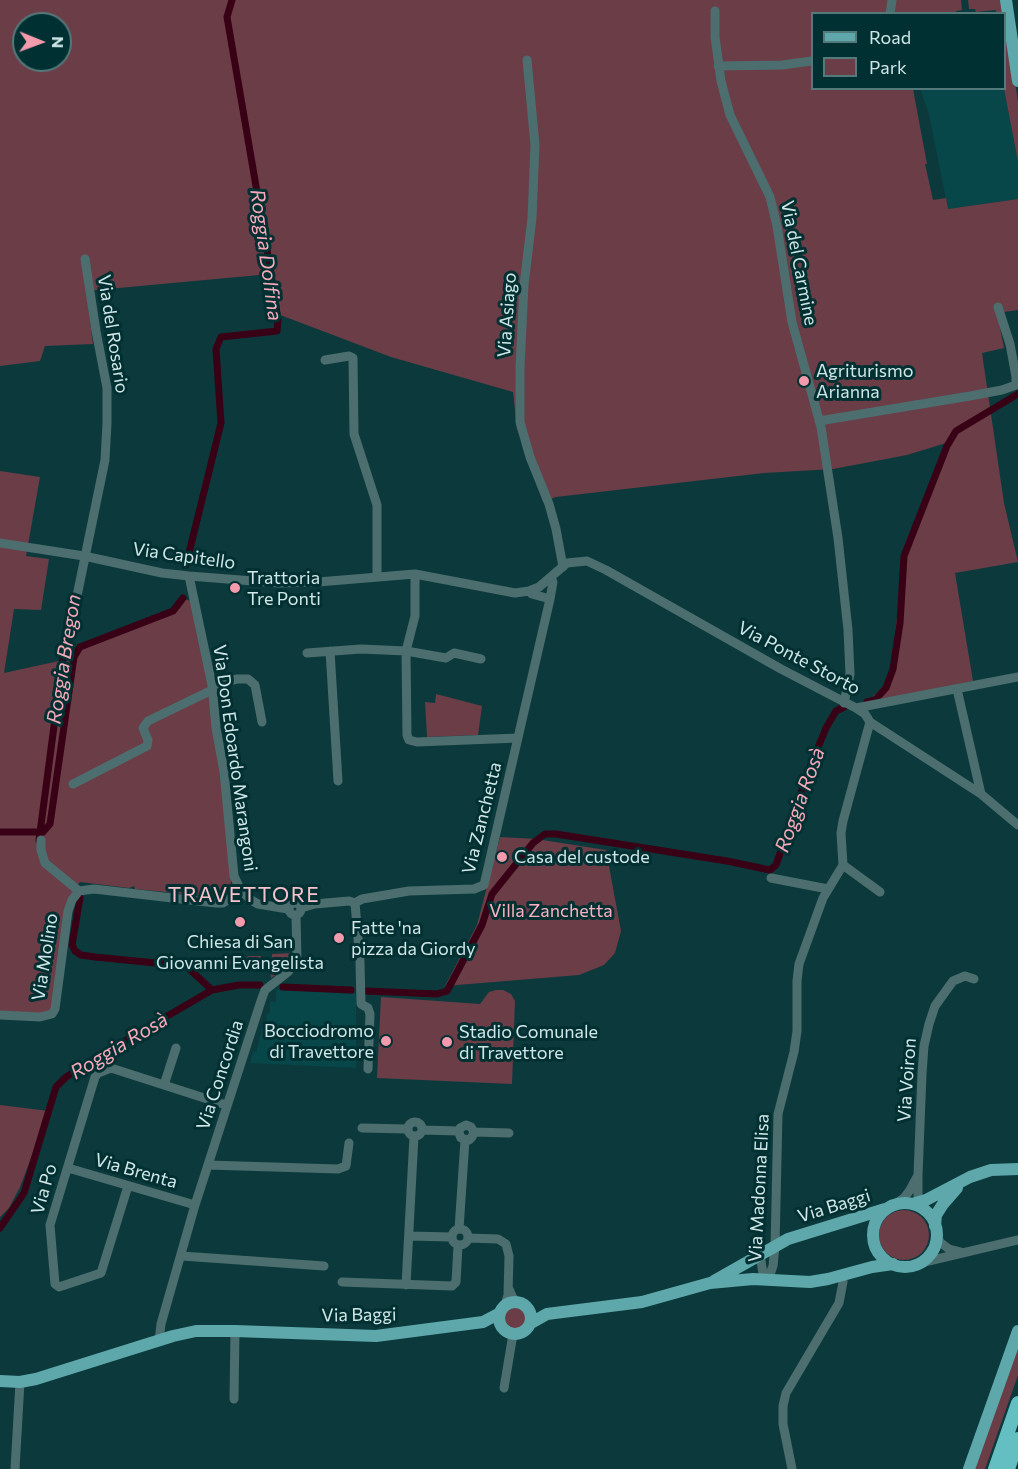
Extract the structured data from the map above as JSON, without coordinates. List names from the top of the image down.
{
  "streets": {
    "main road": ["Via Baggi"],
    "street": [
      "Via del Carmine",
      "Via Asiago",
      "Via del Rosario",
      "Via Capitello",
      "Via Ponte Storto",
      "Via Don Edoardo Marangoni",
      "Via Zanchetta",
      "Via Molino",
      "Via Concordia",
      "Via Voiron",
      "Via Brenta",
      "Via Madonna Elisa",
      "Via Po"
    ]
  },
  "crossings": [
    ["Via del Carmine", "Via Ponte Storto"],
    ["Via Asiago", "Via Ponte Storto"],
    ["Via del Rosario", "Via Capitello"],
    ["Via Capitello", "Via Don Edoardo Marangoni"],
    ["Via Capitello", "Via Zanchetta"],
    ["Via Don Edoardo Marangoni", "Via Zanchetta"],
    ["Via Don Edoardo Marangoni", "Via Concordia"],
    ["Via Zanchetta", "Via Concordia"],
    ["Via Concordia", "Via Brenta"],
    ["Via Concordia", "Via Po"],
    ["Via Concordia", "Via Baggi"],
    ["Via Voiron", "Via Baggi"],
    ["Via Brenta", "Via Po"],
    ["Via Madonna Elisa", "Via Baggi"]
  ],
  "districts": ["TRAVETTORE"],
  "water": ["Roggia Dolfina", "Roggia Bregon", "Roggia Rosà"],
  "parks": ["Villa Zanchetta"],
  "places": [
    "Agriturismo Arianna",
    "Trattoria Tre Ponti",
    "Casa del custode",
    "Chiesa di San Giovanni Evangelista",
    "Fatte 'na pizza da Giordy",
    "Bocciodromo di Travettore",
    "Stadio Comunale di Travettore"
  ],
  "legend": ["Road", "Park"],
  "north": "right"
}
